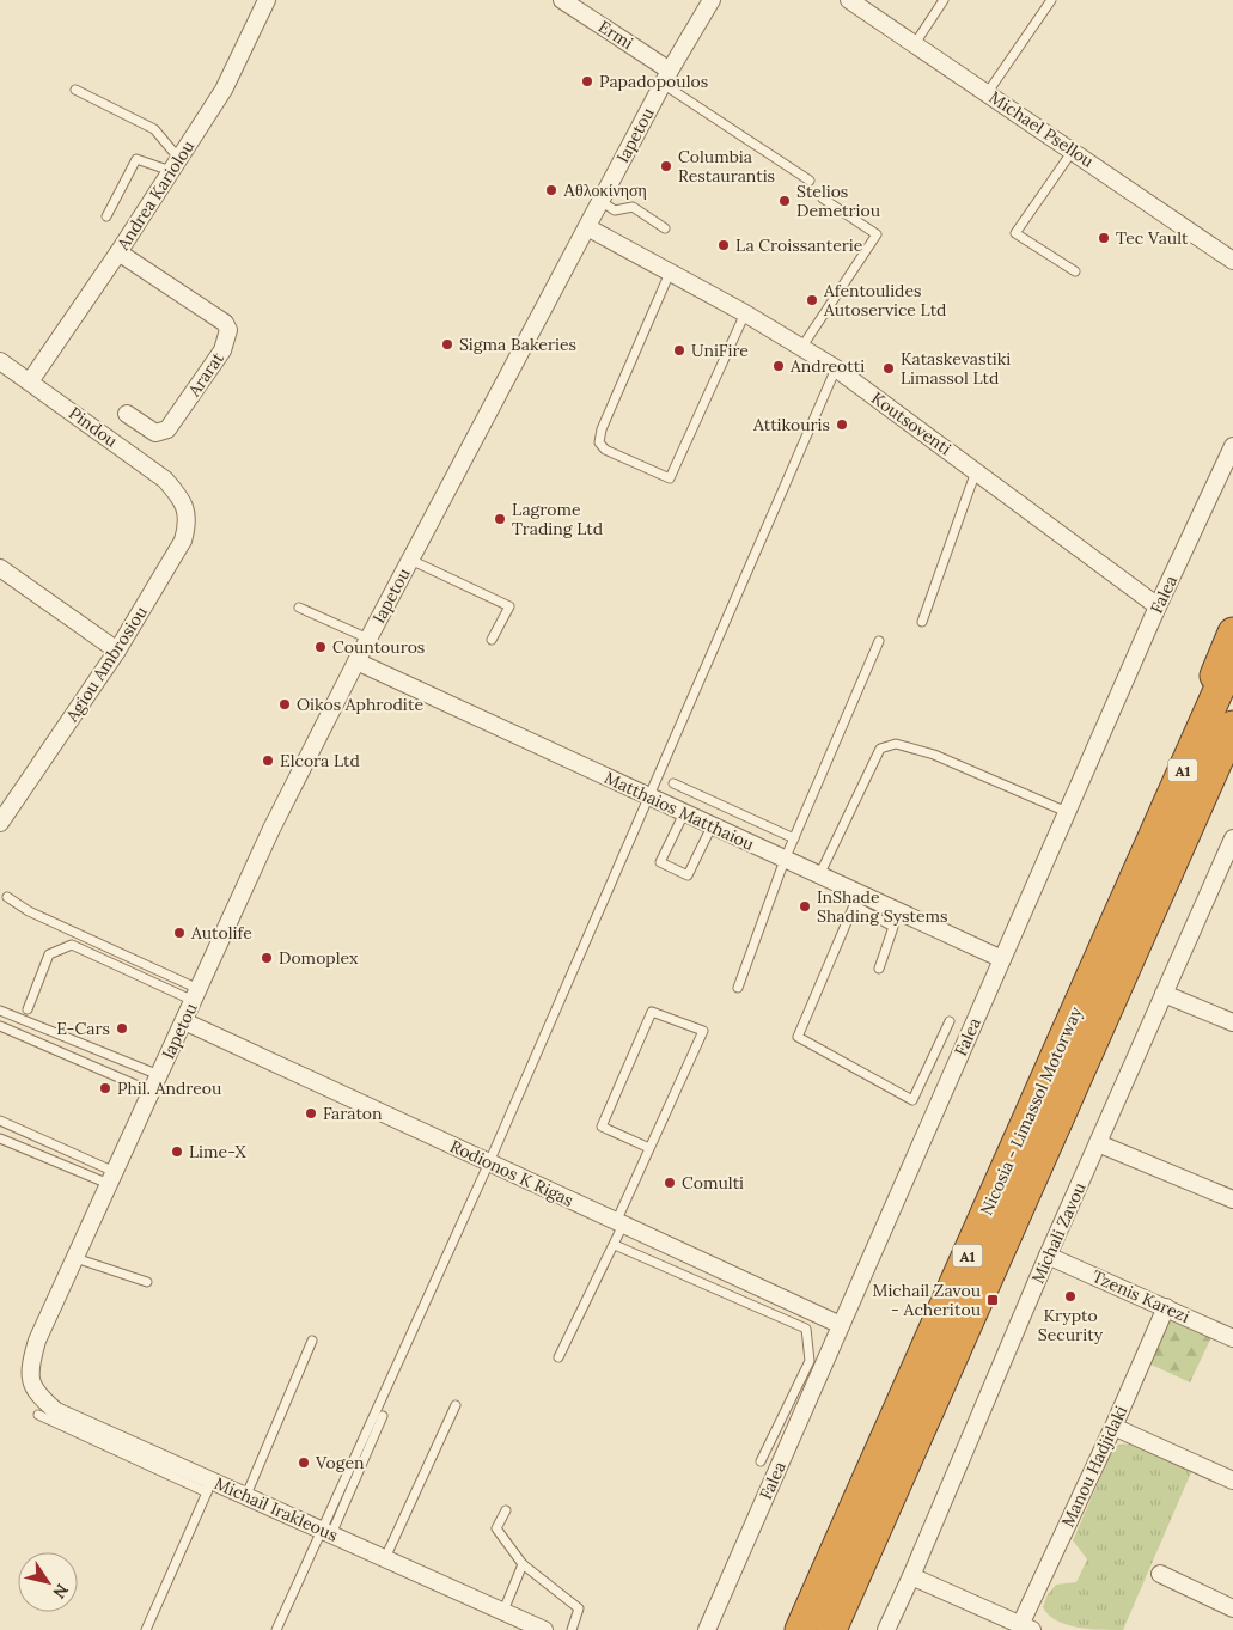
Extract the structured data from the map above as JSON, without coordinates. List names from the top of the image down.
{
  "streets": {
    "highway": ["A1", "Nicosia - Limassol Motorway"],
    "street": [
      "Ermi",
      "Michael Psellou",
      "Iapetou",
      "Andrea Kariolou",
      "Ararat",
      "Koutsoventi",
      "Pindou",
      "Falea",
      "Agiou Ambrosiou",
      "Matthaios Matthaiou",
      "Rodionos K Rigas",
      "Michali Zavou",
      "Tzenis Karezi",
      "Manou Hadjidaki",
      "Michail Irakleous"
    ]
  },
  "crossings": [
    ["Ermi", "Iapetou"],
    ["Iapetou", "Koutsoventi"],
    ["Iapetou", "Matthaios Matthaiou"],
    ["Iapetou", "Rodionos K Rigas"],
    ["Iapetou", "Michail Irakleous"],
    ["Andrea Kariolou", "Ararat"],
    ["Andrea Kariolou", "Pindou"],
    ["Koutsoventi", "Falea"],
    ["Pindou", "Agiou Ambrosiou"],
    ["Falea", "Matthaios Matthaiou"],
    ["Falea", "Rodionos K Rigas"],
    ["Michali Zavou", "Tzenis Karezi"],
    ["Tzenis Karezi", "Manou Hadjidaki"]
  ],
  "places": {
    "other": [
      "Papadopoulos",
      "Columbia Restaurantis",
      "Αθλοκίνηση",
      "Stelios Demetriou",
      "Tec Vault",
      "La Croissanterie",
      "Afentoulides Autoservice Ltd",
      "Sigma Bakeries",
      "UniFire",
      "Andreotti",
      "Kataskevastiki Limassol Ltd",
      "Attikouris",
      "Lagrome Trading Ltd",
      "Countouros",
      "Oikos Aphrodite",
      "Elcora Ltd",
      "InShade Shading Systems",
      "Autolife",
      "Domoplex",
      "E-Cars",
      "Phil. Andreou",
      "Faraton",
      "Lime-X",
      "Comulti",
      "Krypto Security",
      "Vogen"
    ],
    "transit": ["Michail Zavou - Acheritou"]
  },
  "north": "bottom right"
}
